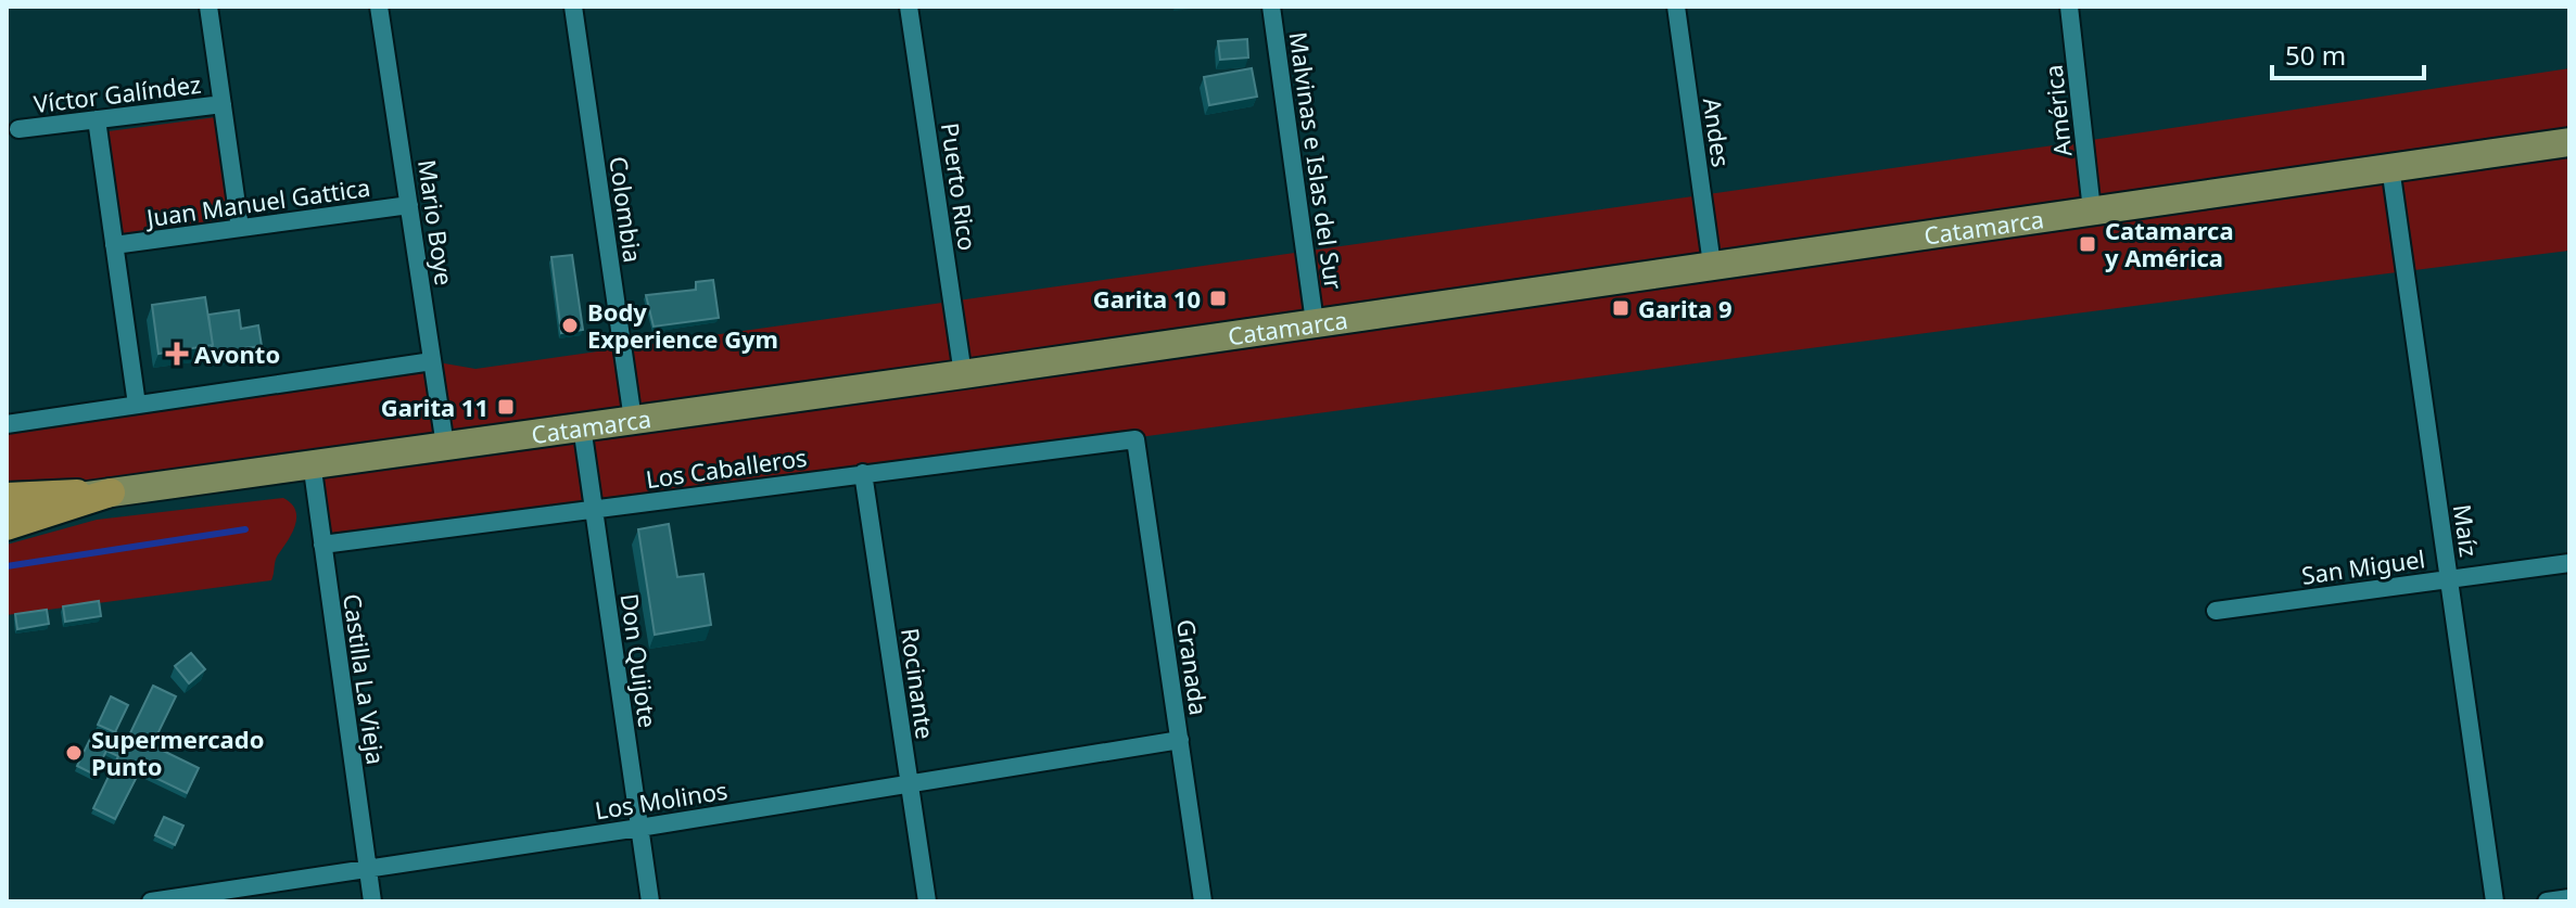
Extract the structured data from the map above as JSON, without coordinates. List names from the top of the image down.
{
  "streets": {
    "main road": ["Catamarca"],
    "street": [
      "Víctor Galíndez",
      "América",
      "Andes",
      "Malvinas e Islas del Sur",
      "Puerto Rico",
      "Juan Manuel Gattica",
      "Colombia",
      "Mario Boye",
      "Los Caballeros",
      "Maíz",
      "San Miguel",
      "Don Quijote",
      "Granada",
      "Castilla La Vieja",
      "Rocinante",
      "Los Molinos"
    ]
  },
  "crossings": [
    ["América", "Catamarca"],
    ["Andes", "Catamarca"],
    ["Malvinas e Islas del Sur", "Catamarca"],
    ["Puerto Rico", "Catamarca"],
    ["Juan Manuel Gattica", "Mario Boye"],
    ["Colombia", "Catamarca"],
    ["Mario Boye", "Catamarca"],
    ["Catamarca", "Maíz"],
    ["Catamarca", "Don Quijote"],
    ["Catamarca", "Castilla La Vieja"],
    ["Los Caballeros", "Don Quijote"],
    ["Los Caballeros", "Granada"],
    ["Los Caballeros", "Castilla La Vieja"],
    ["Los Caballeros", "Rocinante"],
    ["Maíz", "San Miguel"],
    ["Don Quijote", "Los Molinos"],
    ["Granada", "Los Molinos"],
    ["Castilla La Vieja", "Los Molinos"],
    ["Rocinante", "Los Molinos"]
  ],
  "places": {
    "transit": [
      "Catamarca y América",
      "Garita 10",
      "Garita 9",
      "Garita 11"
    ],
    "other": ["Body Experience Gym", "Supermercado Punto"],
    "health": ["Avonto"]
  },
  "scale_bar": "50 m"
}
